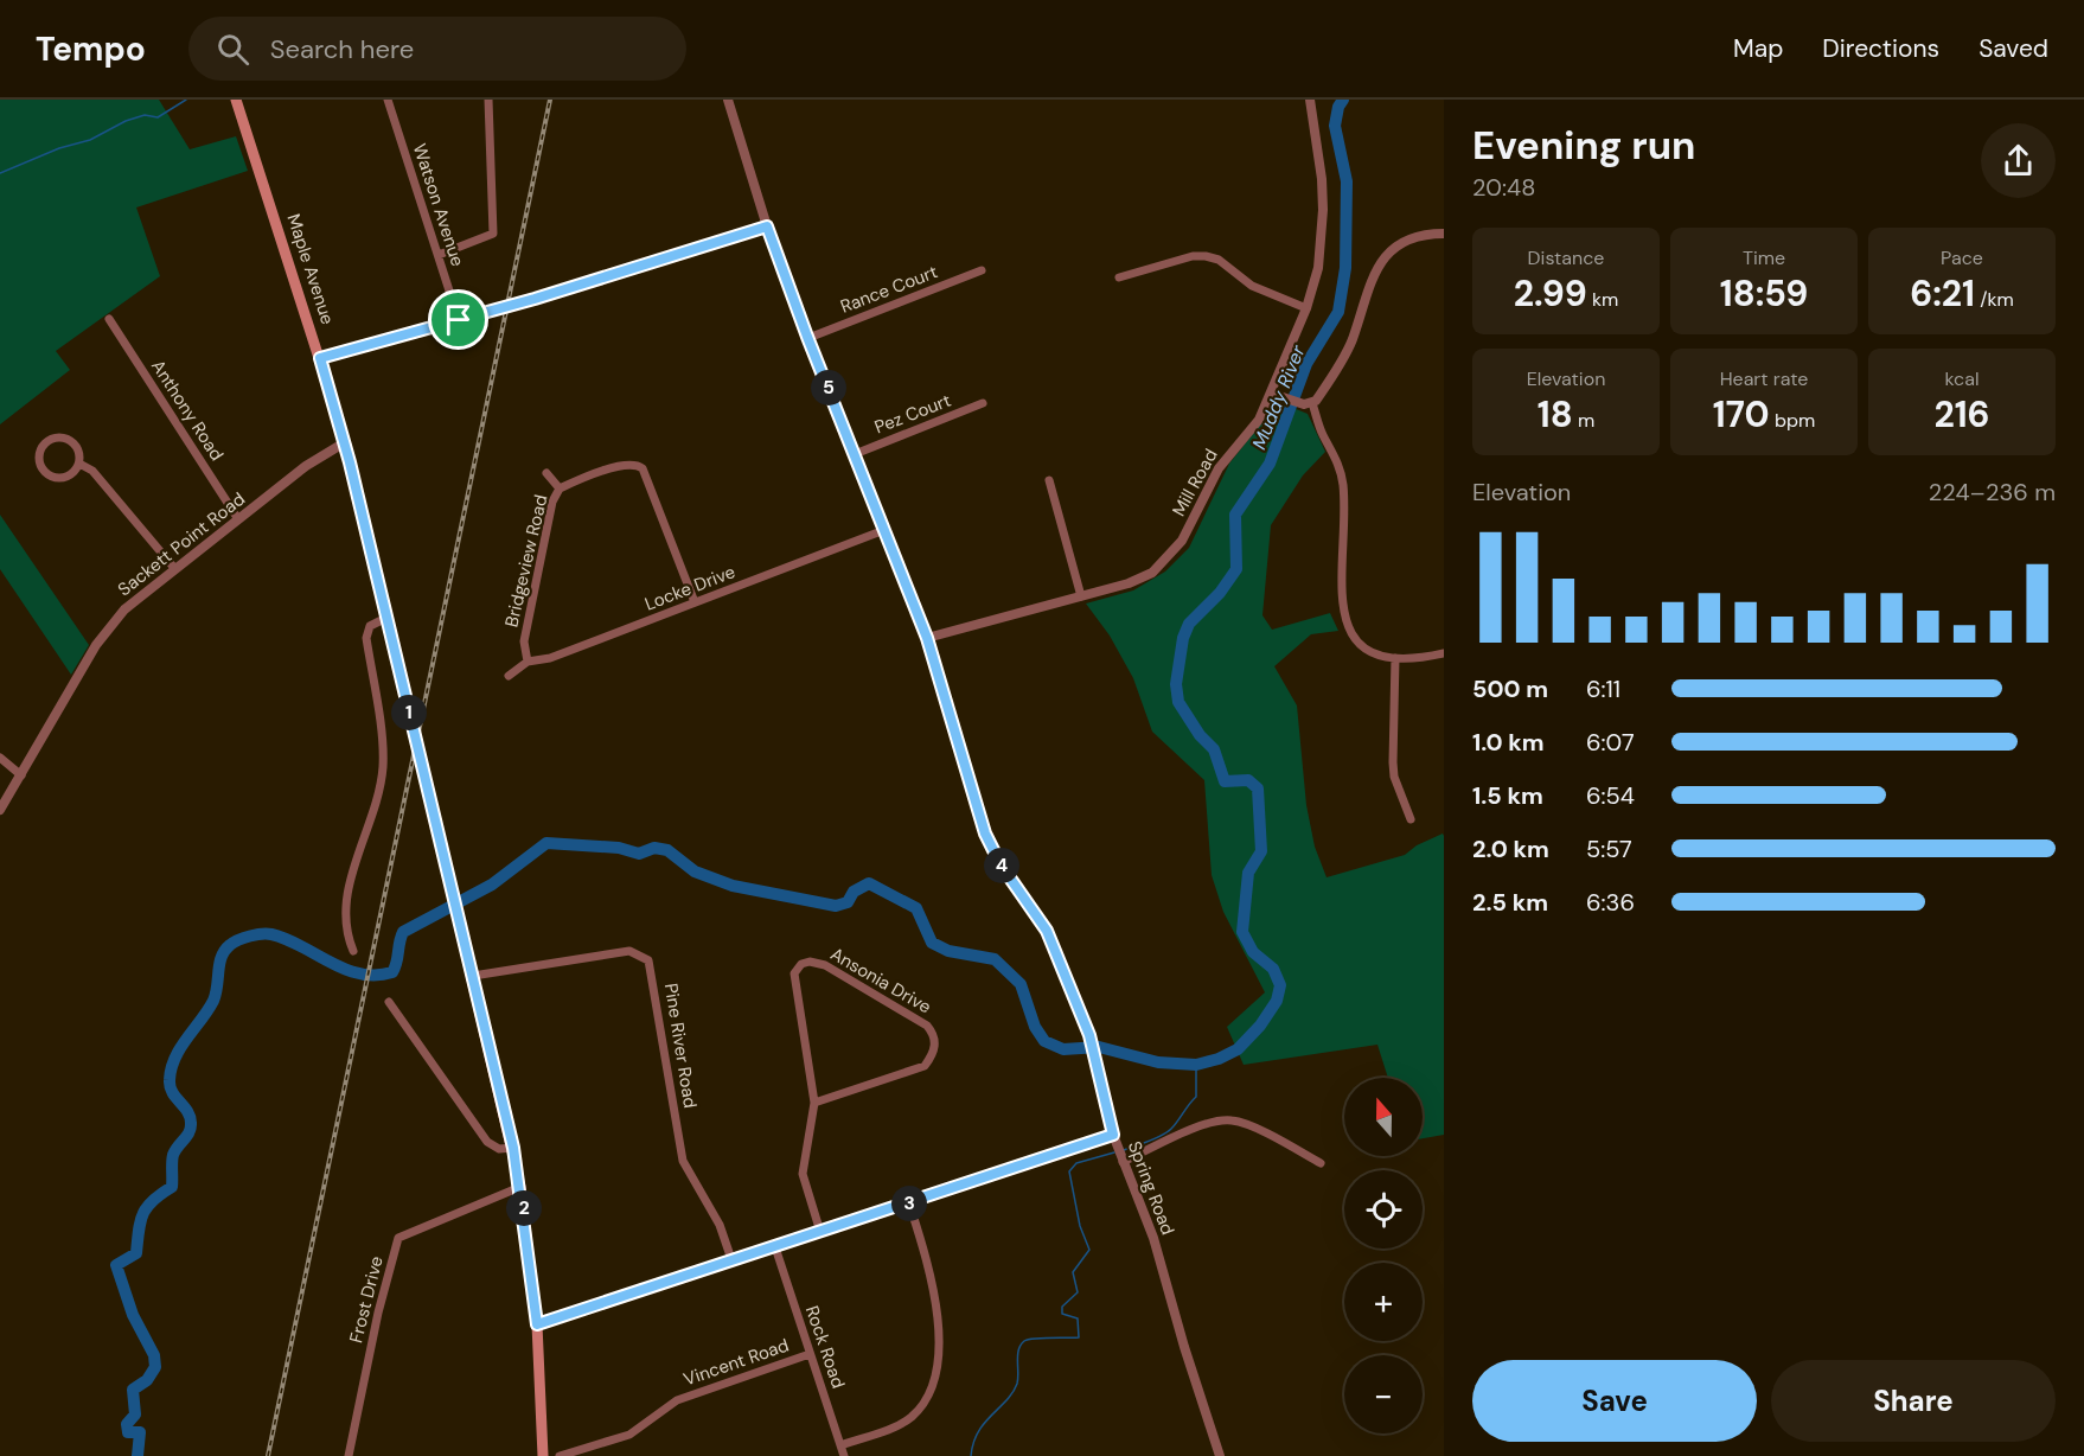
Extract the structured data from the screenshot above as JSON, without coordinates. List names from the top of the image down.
{
  "streets": {
    "main road": ["Maple Avenue"],
    "street": [
      "Watson Avenue",
      "Rance Court",
      "Anthony Road",
      "Pez Court",
      "Mill Road",
      "Sackett Point Road",
      "Bridgeview Road",
      "Locke Drive",
      "Ansonia Drive",
      "Pine River Road",
      "Spring Road",
      "Frost Drive",
      "Rock Road",
      "Vincent Road"
    ]
  },
  "crossings": [
    ["Maple Avenue", "Sackett Point Road"],
    ["Maple Avenue", "Pine River Road"],
    ["Maple Avenue", "Frost Drive"],
    ["Rance Court", "Spring Road"],
    ["Anthony Road", "Sackett Point Road"],
    ["Pez Court", "Spring Road"],
    ["Mill Road", "Spring Road"],
    ["Bridgeview Road", "Locke Drive"],
    ["Locke Drive", "Spring Road"],
    ["Rock Road", "Vincent Road"]
  ],
  "water": ["Muddy River"],
  "north": "top",
  "page": {
    "header": "Tempo",
    "search": "Search here",
    "nav": ["Map", "Directions", "Saved"],
    "heading": ["Evening run", "20:48"],
    "stats": [
      ["Distance", "2.99 km"],
      ["Time", "18:59"],
      ["Pace", "6:21 /km"],
      ["Elevation", "18 m"],
      ["Heart rate", "170 bpm"],
      ["kcal", "216"]
    ],
    "pins": [
      "5",
      "1",
      "4",
      "3",
      "2"
    ],
    "chart": ["Elevation", "224–236 m"],
    "list": [
      {
        "name": "500 m",
        "note": "6:11"
      },
      {
        "name": "1.0 km",
        "note": "6:07"
      },
      {
        "name": "1.5 km",
        "note": "6:54"
      },
      {
        "name": "2.0 km",
        "note": "5:57"
      },
      {
        "name": "2.5 km",
        "note": "6:36"
      }
    ],
    "map_buttons": ["+", "−"],
    "buttons": ["Save", "Share"]
  }
}
